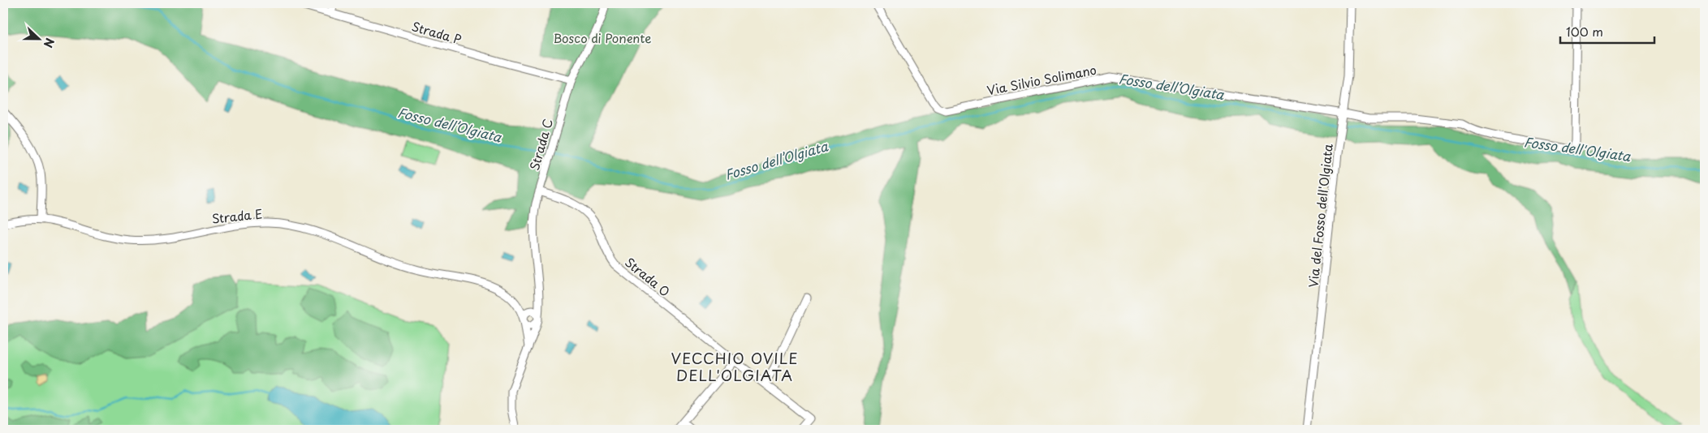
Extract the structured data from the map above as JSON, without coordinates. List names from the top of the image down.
{
  "streets": {
    "street": [
      "Strada P",
      "Via Silvio Solimano",
      "Strada C",
      "Strada E",
      "Via del Fosso dell'Olgiata",
      "Strada O"
    ]
  },
  "crossings": [
    ["Strada P", "Strada C"],
    ["Via Silvio Solimano", "Via del Fosso dell'Olgiata"],
    ["Strada C", "Strada E"],
    ["Strada C", "Strada O"]
  ],
  "districts": ["VECCHIO OVILE DELL'OLGIATA"],
  "water": ["Fosso dell’Olgiata", "Fosso dell'Olgiata"],
  "parks": ["Bosco di Ponente"],
  "scale_bar": "100 m",
  "north": "right"
}
